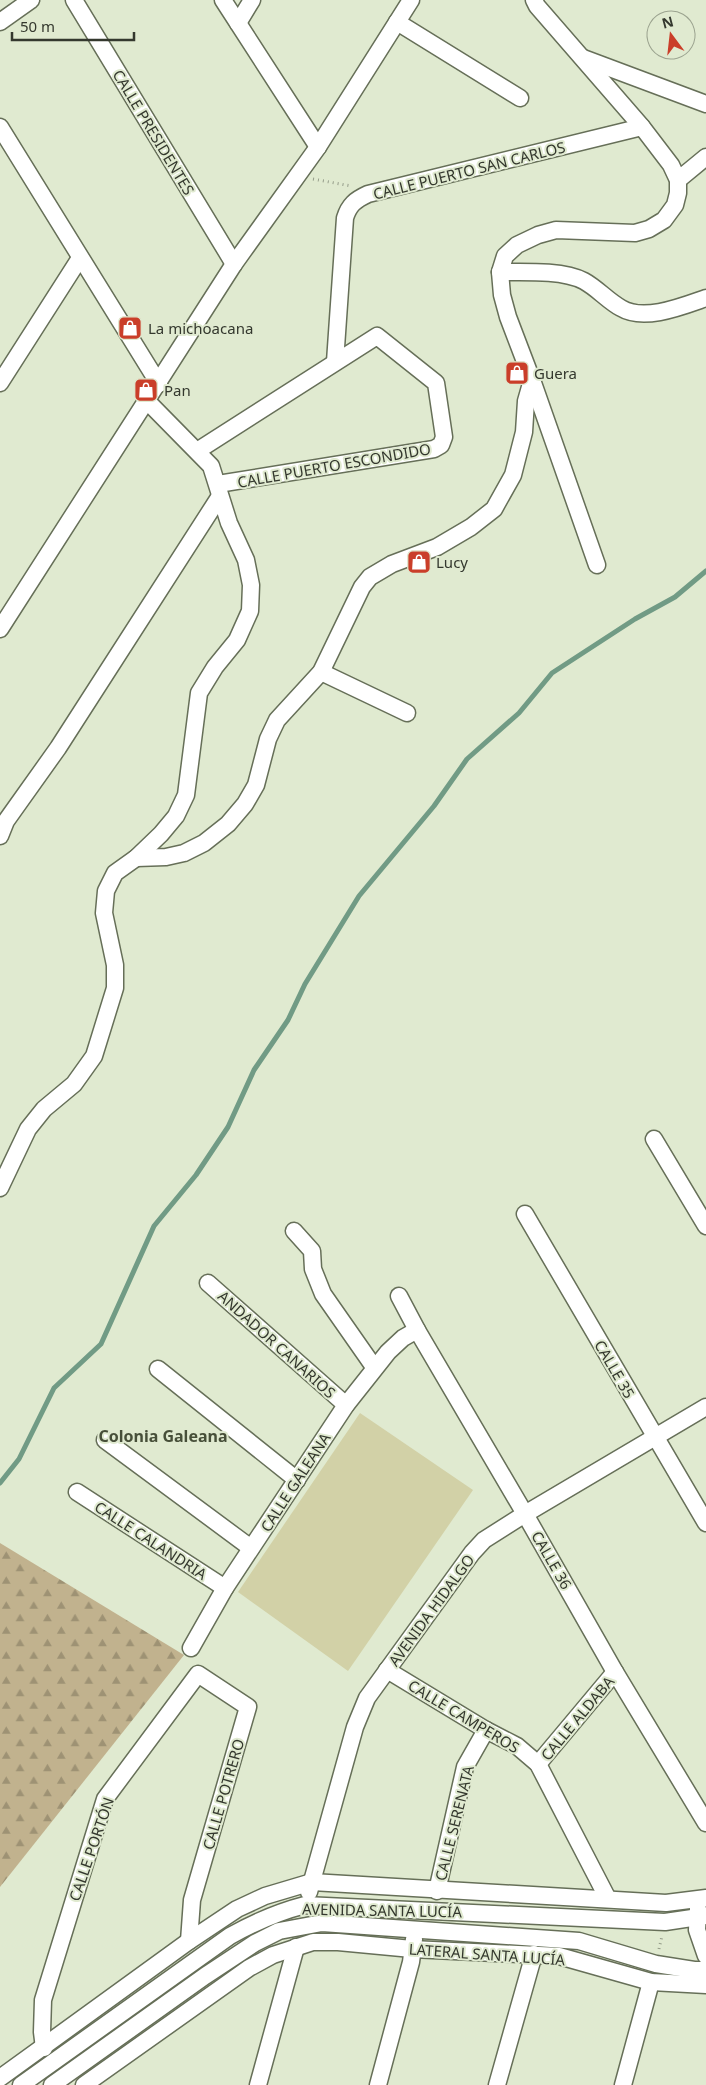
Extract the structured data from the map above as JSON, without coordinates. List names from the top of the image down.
{
  "streets": {
    "street": [
      "CALLE PRESIDENTES",
      "CALLE PUERTO SAN CARLOS",
      "CALLE PUERTO ESCONDIDO",
      "ANDADOR CANARIOS",
      "CALLE 35",
      "CALLE GALEANA",
      "CALLE CALANDRIA",
      "CALLE 36",
      "AVENIDA HIDALGO",
      "CALLE CAMPEROS",
      "CALLE ALDABA",
      "CALLE POTRERO",
      "CALLE SERENATA",
      "CALLE PORTÓN",
      "AVENIDA SANTA LUCÍA",
      "LATERAL SANTA LUCÍA"
    ]
  },
  "crossings": [
    ["CALLE PUERTO SAN CARLOS", "CALLE PUERTO ESCONDIDO"],
    ["ANDADOR CANARIOS", "CALLE GALEANA"],
    ["CALLE 35", "AVENIDA HIDALGO"],
    ["CALLE GALEANA", "CALLE CALANDRIA"],
    ["CALLE GALEANA", "CALLE 36"],
    ["CALLE 36", "AVENIDA HIDALGO"],
    ["CALLE 36", "CALLE ALDABA"],
    ["AVENIDA HIDALGO", "CALLE CAMPEROS"],
    ["AVENIDA HIDALGO", "AVENIDA SANTA LUCÍA"],
    ["CALLE CAMPEROS", "CALLE ALDABA"],
    ["CALLE CAMPEROS", "CALLE SERENATA"],
    ["CALLE POTRERO", "CALLE PORTÓN"],
    ["CALLE POTRERO", "AVENIDA SANTA LUCÍA"],
    ["CALLE PORTÓN", "AVENIDA SANTA LUCÍA"]
  ],
  "districts": ["Colonia Galeana"],
  "places": {
    "shop": [
      "La michoacana",
      "Guera",
      "Pan",
      "Lucy"
    ]
  },
  "scale_bar": "50 m",
  "north": "top"
}
